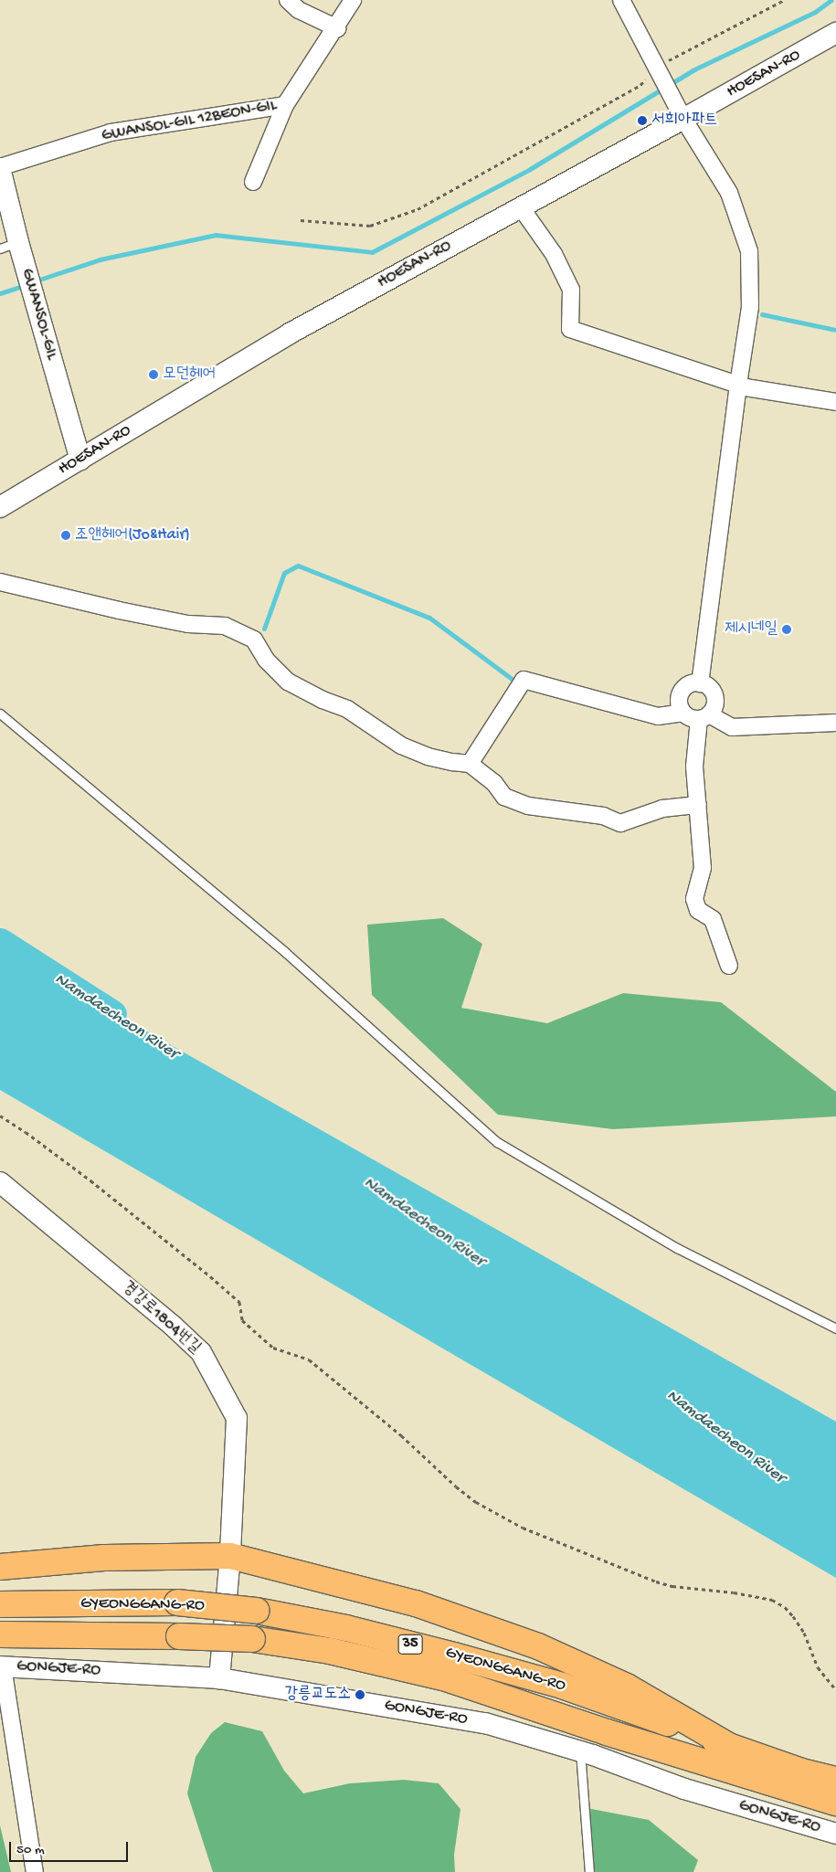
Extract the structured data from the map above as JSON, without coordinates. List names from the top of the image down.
{
  "streets": {
    "highway": ["GYEONGGANG-RO", "35"],
    "street": [
      "HOESAN-RO",
      "GWANSOL-GIL 12BEON-GIL",
      "GWANSOL-GIL",
      "경강로1804번길",
      "GONGJE-RO"
    ]
  },
  "crossings": [
    ["HOESAN-RO", "GWANSOL-GIL"],
    ["GWANSOL-GIL 12BEON-GIL", "GWANSOL-GIL"],
    ["경강로1804번길", "GONGJE-RO"]
  ],
  "water": ["Namdaecheon River"],
  "places": [
    "서희아파트",
    "모던헤어",
    "조앤헤어(Jo&Hair)",
    "제시네일",
    "강릉교도소"
  ],
  "scale_bar": "50 m"
}
